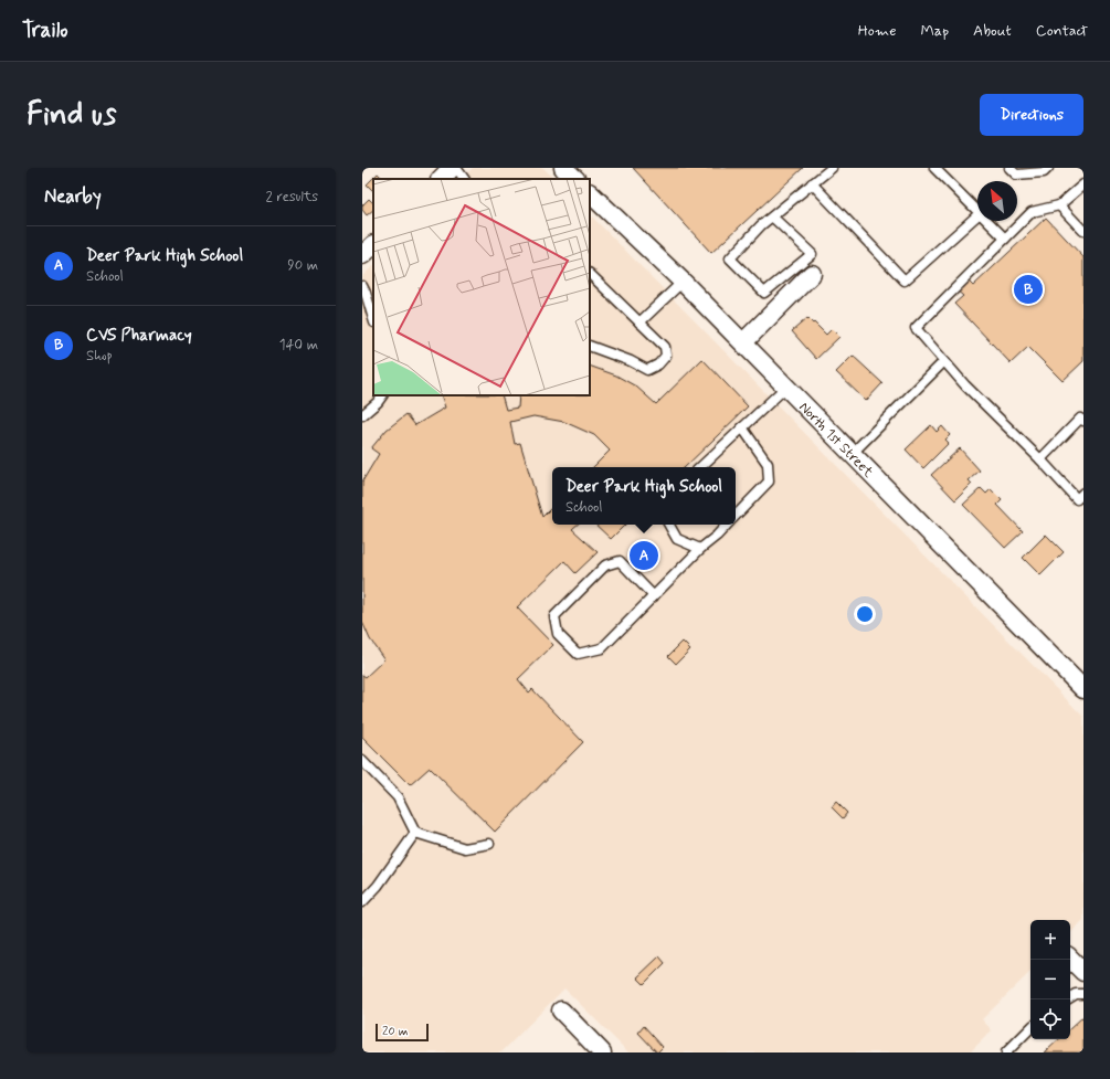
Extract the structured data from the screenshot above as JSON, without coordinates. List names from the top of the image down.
{
  "streets": {
    "street": ["North 1st Street"]
  },
  "scale_bar": "20 m",
  "north": "top left",
  "page": {
    "header": "Trailo",
    "nav": [
      "Home",
      "Map",
      "About",
      "Contact"
    ],
    "buttons": "Directions",
    "title": "Find us",
    "heading": ["Nearby", "2 results"],
    "list": [
      {
        "mark": "A",
        "name": "Deer Park High School",
        "note": "School",
        "value": "90 m"
      },
      {
        "mark": "B",
        "name": "CVS Pharmacy",
        "note": "Shop",
        "value": "140 m"
      }
    ],
    "pins": ["B", "A"],
    "popup": ["Deer Park High School", "School"],
    "map_buttons": ["+", "−"],
    "scale": "20 m"
  }
}
